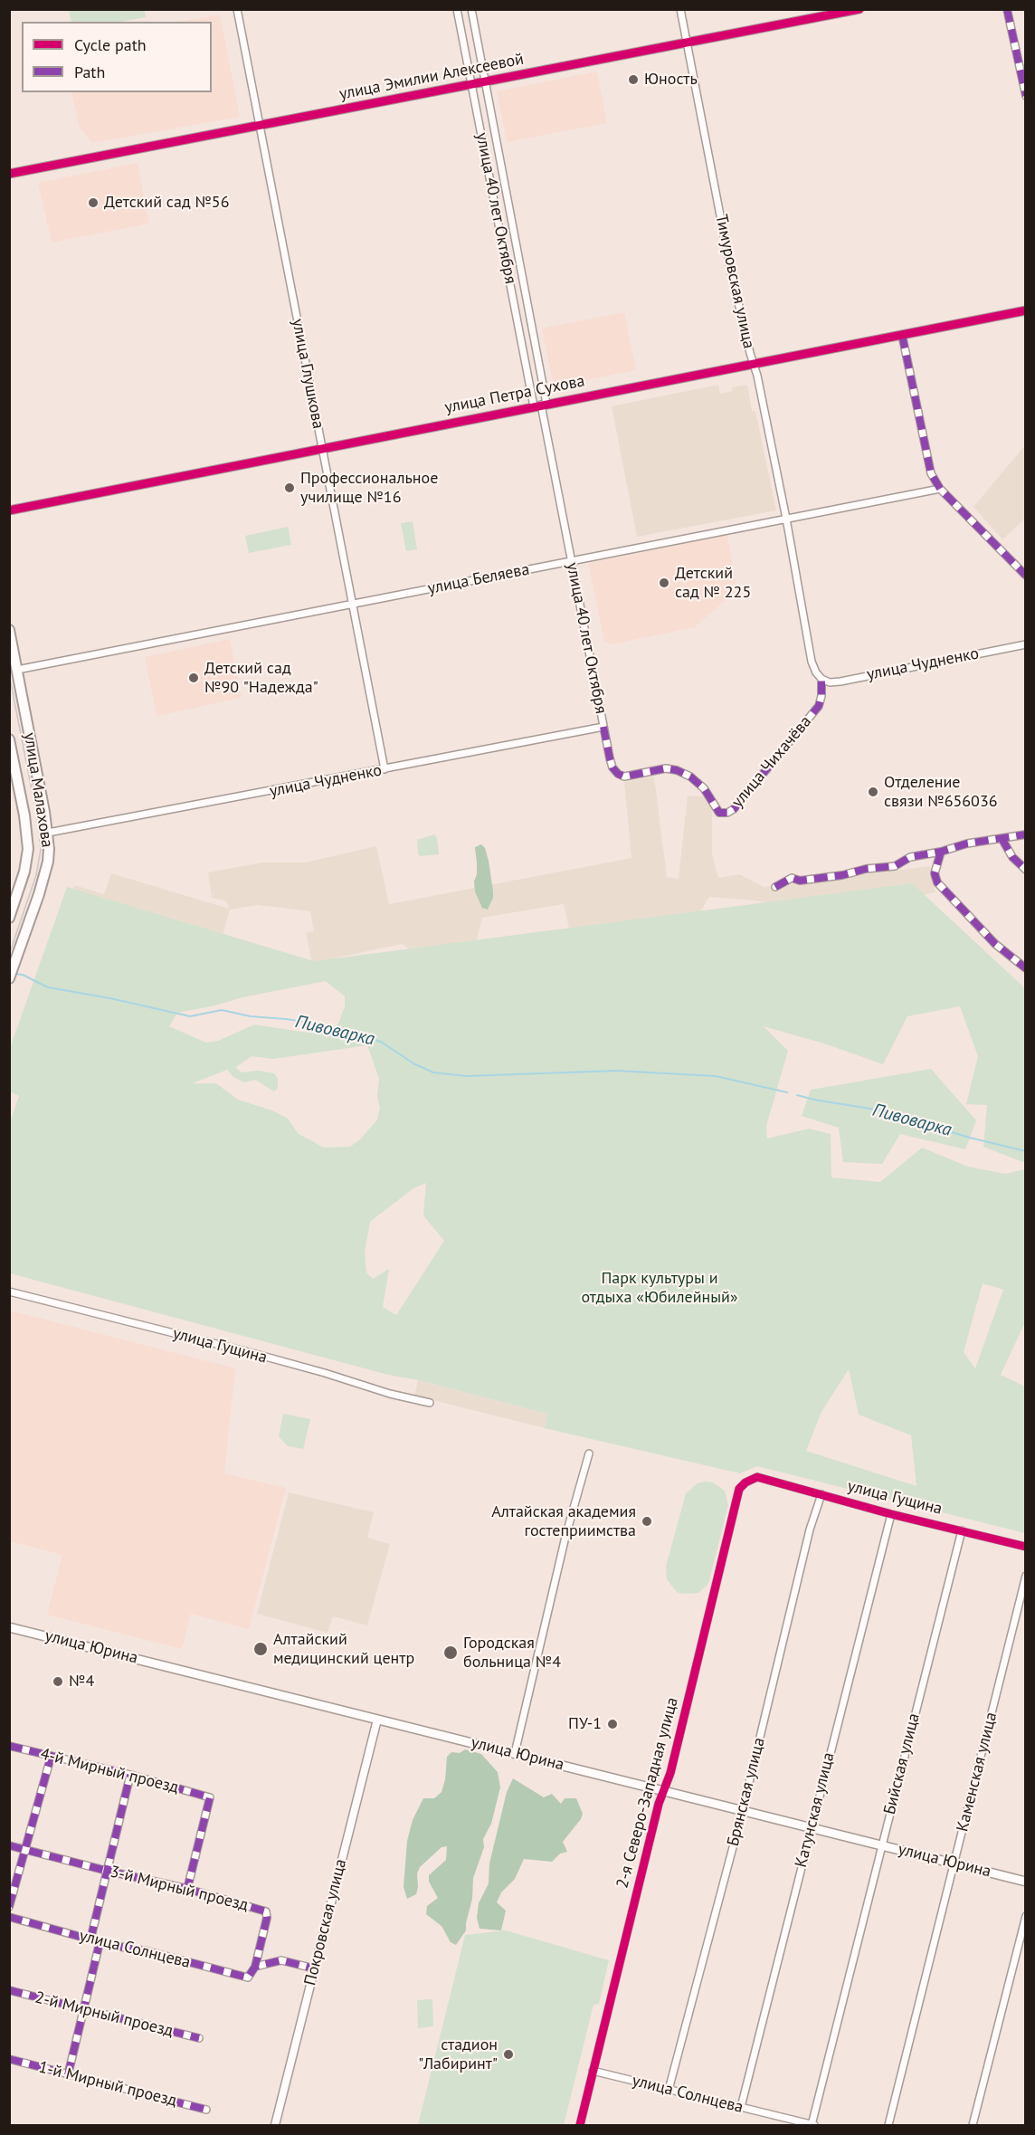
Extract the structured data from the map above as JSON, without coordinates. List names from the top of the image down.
{
  "streets": {
    "main road": ["улица Малахова", "улица Юрина"],
    "street": [
      "улица Эмилии Алексеевой",
      "улица 40 лет Октября",
      "Тимуровская улица",
      "улица Глушкова",
      "улица Петра Сухова",
      "улица Беляева",
      "улица Чудненко",
      "улица Чихачёва",
      "улица Гущина",
      "Бийская улица",
      "4-й Мирный проезд",
      "Каменская улица",
      "Брянская улица",
      "2-я Северо-Западная улица",
      "Катунская улица",
      "3-й Мирный проезд",
      "Покровская улица",
      "улица Солнцева",
      "2-й Мирный проезд",
      "1-й Мирный проезд"
    ]
  },
  "crossings": [
    ["улица Эмилии Алексеевой", "улица 40 лет Октября"],
    ["улица Эмилии Алексеевой", "Тимуровская улица"],
    ["улица Эмилии Алексеевой", "улица Глушкова"],
    ["улица 40 лет Октября", "улица Петра Сухова"],
    ["улица 40 лет Октября", "улица Беляева"],
    ["улица 40 лет Октября", "улица Чудненко"],
    ["улица 40 лет Октября", "улица Чихачёва"],
    ["Тимуровская улица", "улица Петра Сухова"],
    ["Тимуровская улица", "улица Беляева"],
    ["Тимуровская улица", "улица Чудненко"],
    ["Тимуровская улица", "улица Чихачёва"],
    ["улица Глушкова", "улица Петра Сухова"],
    ["улица Глушкова", "улица Беляева"],
    ["улица Глушкова", "улица Чудненко"],
    ["улица Беляева", "улица Малахова"],
    ["улица Чудненко", "улица Чихачёва"],
    ["улица Чудненко", "улица Малахова"],
    ["улица Гущина", "Бийская улица"],
    ["улица Гущина", "Брянская улица"],
    ["улица Гущина", "2-я Северо-Западная улица"],
    ["улица Гущина", "Катунская улица"],
    ["улица Юрина", "Бийская улица"],
    ["улица Юрина", "Каменская улица"],
    ["улица Юрина", "Брянская улица"],
    ["улица Юрина", "2-я Северо-Западная улица"],
    ["улица Юрина", "Катунская улица"],
    ["улица Юрина", "Покровская улица"],
    ["Бийская улица", "улица Солнцева"],
    ["4-й Мирный проезд", "3-й Мирный проезд"],
    ["Брянская улица", "улица Солнцева"],
    ["2-я Северо-Западная улица", "улица Солнцева"],
    ["Катунская улица", "улица Солнцева"],
    ["3-й Мирный проезд", "улица Солнцева"]
  ],
  "water": ["Пивоварка"],
  "parks": ["Парк культуры и отдыха «Юбилейный»"],
  "places": [
    "Юность",
    "Детский сад №56",
    "Профессиональное училище №16",
    "Детский сад № 225",
    "Детский сад №90 \"Надежда\"",
    "Отделение связи №656036",
    "Алтайская академия гостеприимства",
    "Алтайский медицинский центр",
    "Городская больница №4",
    "№4",
    "ПУ-1",
    "стадион \"Лабиринт\""
  ],
  "legend": ["Cycle path", "Path"]
}
